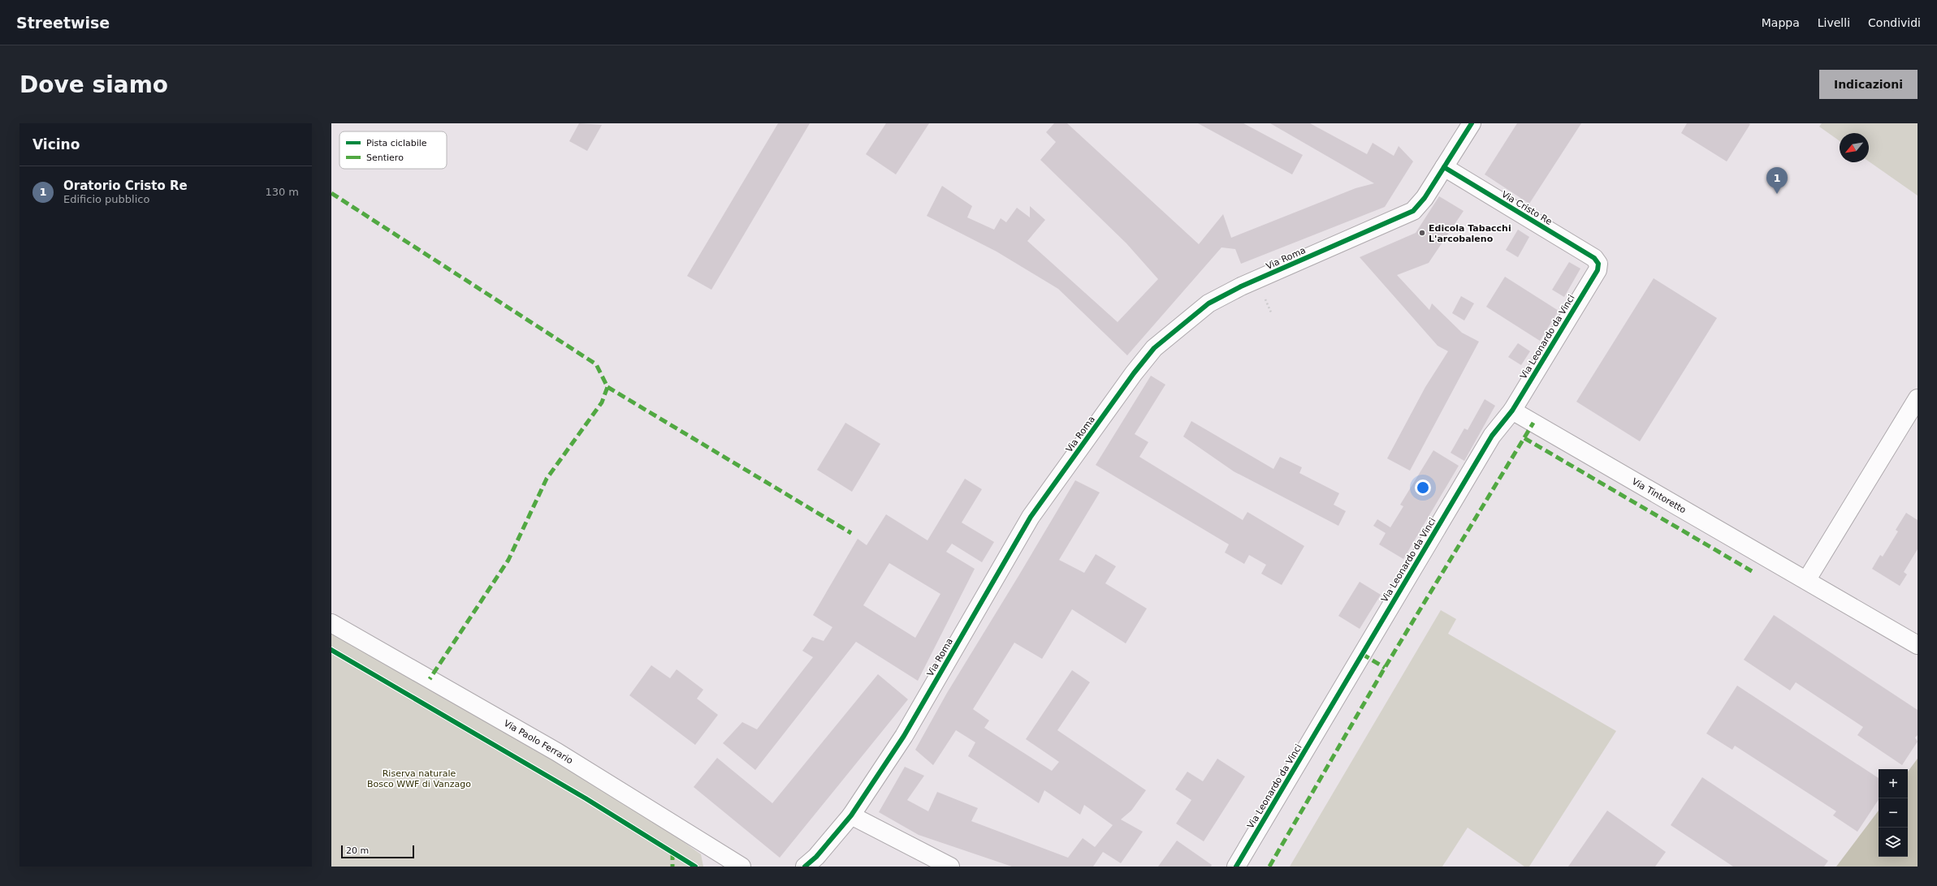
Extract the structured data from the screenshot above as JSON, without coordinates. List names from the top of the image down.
{
  "streets": {
    "street": [
      "Via Cristo Re",
      "Via Roma",
      "Via Leonardo da Vinci",
      "Via Tintoretto",
      "Via Paolo Ferrario"
    ]
  },
  "crossings": [
    ["Via Cristo Re", "Via Roma"],
    ["Via Cristo Re", "Via Leonardo da Vinci"],
    ["Via Leonardo da Vinci", "Via Tintoretto"]
  ],
  "parks": ["Riserva naturale Bosco WWF di Vanzago"],
  "places": ["Edicola Tabacchi L'arcobaleno"],
  "legend": ["Pista ciclabile", "Sentiero"],
  "scale_bar": "20 m",
  "north": "bottom left",
  "page": {
    "header": "Streetwise",
    "nav": ["Mappa", "Livelli", "Condividi"],
    "buttons": "Indicazioni",
    "title": "Dove siamo",
    "heading": "Vicino",
    "list": [
      {
        "mark": "1",
        "name": "Oratorio Cristo Re",
        "note": "Edificio pubblico",
        "value": "130 m"
      }
    ],
    "pins": "1",
    "map_buttons": ["+", "−"],
    "scale": "20 m"
  }
}
